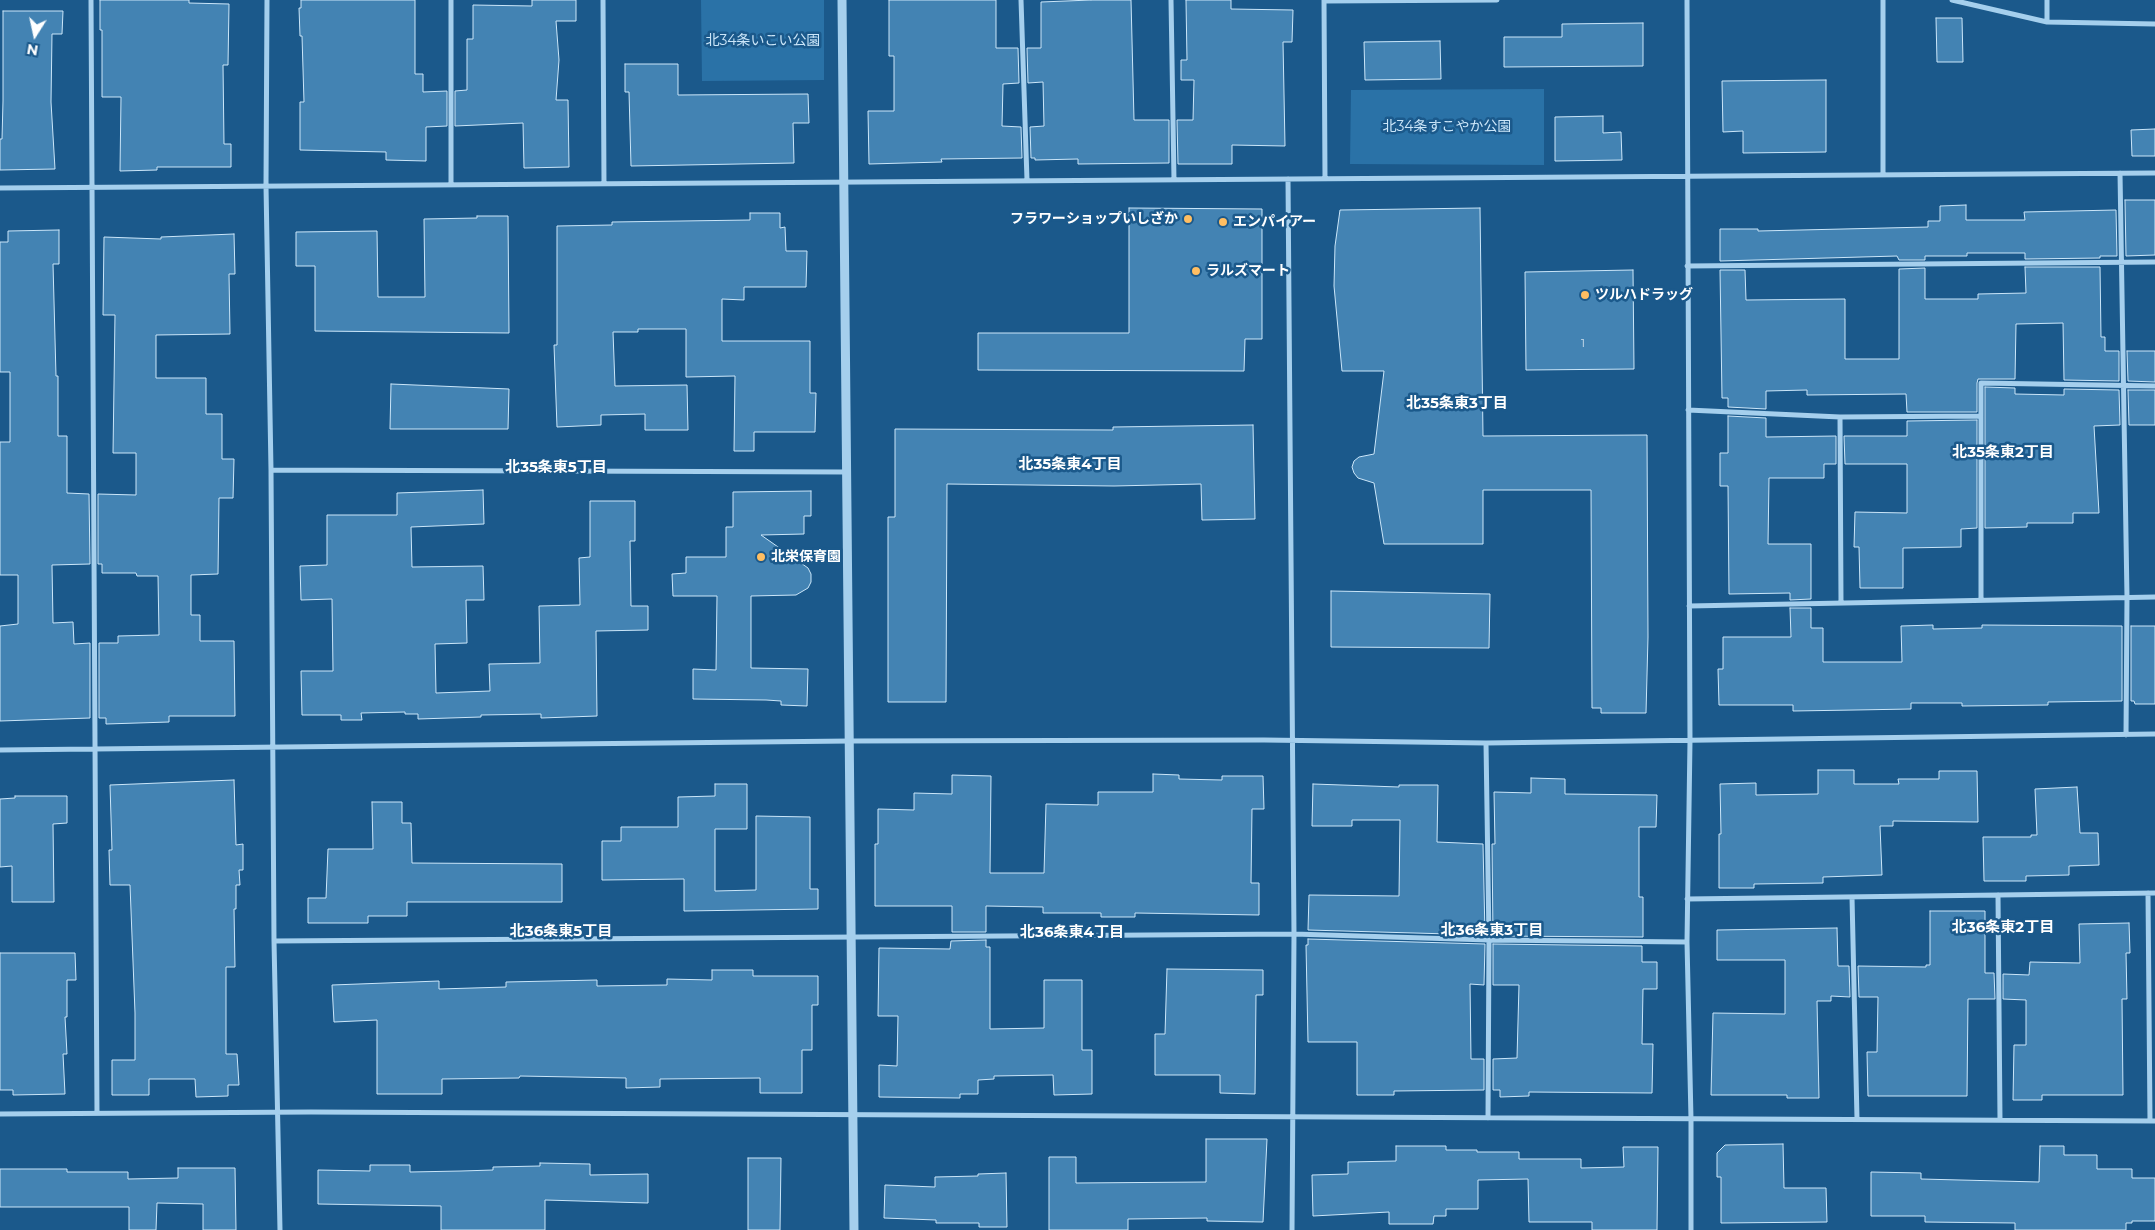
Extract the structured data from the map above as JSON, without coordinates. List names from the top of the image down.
{
  "districts": [
    "北35条東3丁目",
    "北35条東2丁目",
    "北35条東4丁目",
    "北35条東5丁目",
    "北36条東2丁目",
    "北36条東3丁目",
    "北36条東5丁目",
    "北36条東4丁目"
  ],
  "parks": ["北34条いこい公園", "北34条すこやか公園"],
  "places": [
    "フラワーショップいしざか",
    "エンパイアー",
    "ラルズマート",
    "ツルハドラッグ",
    "北栄保育園"
  ],
  "house_numbers": ["1"],
  "north": "bottom"
}
